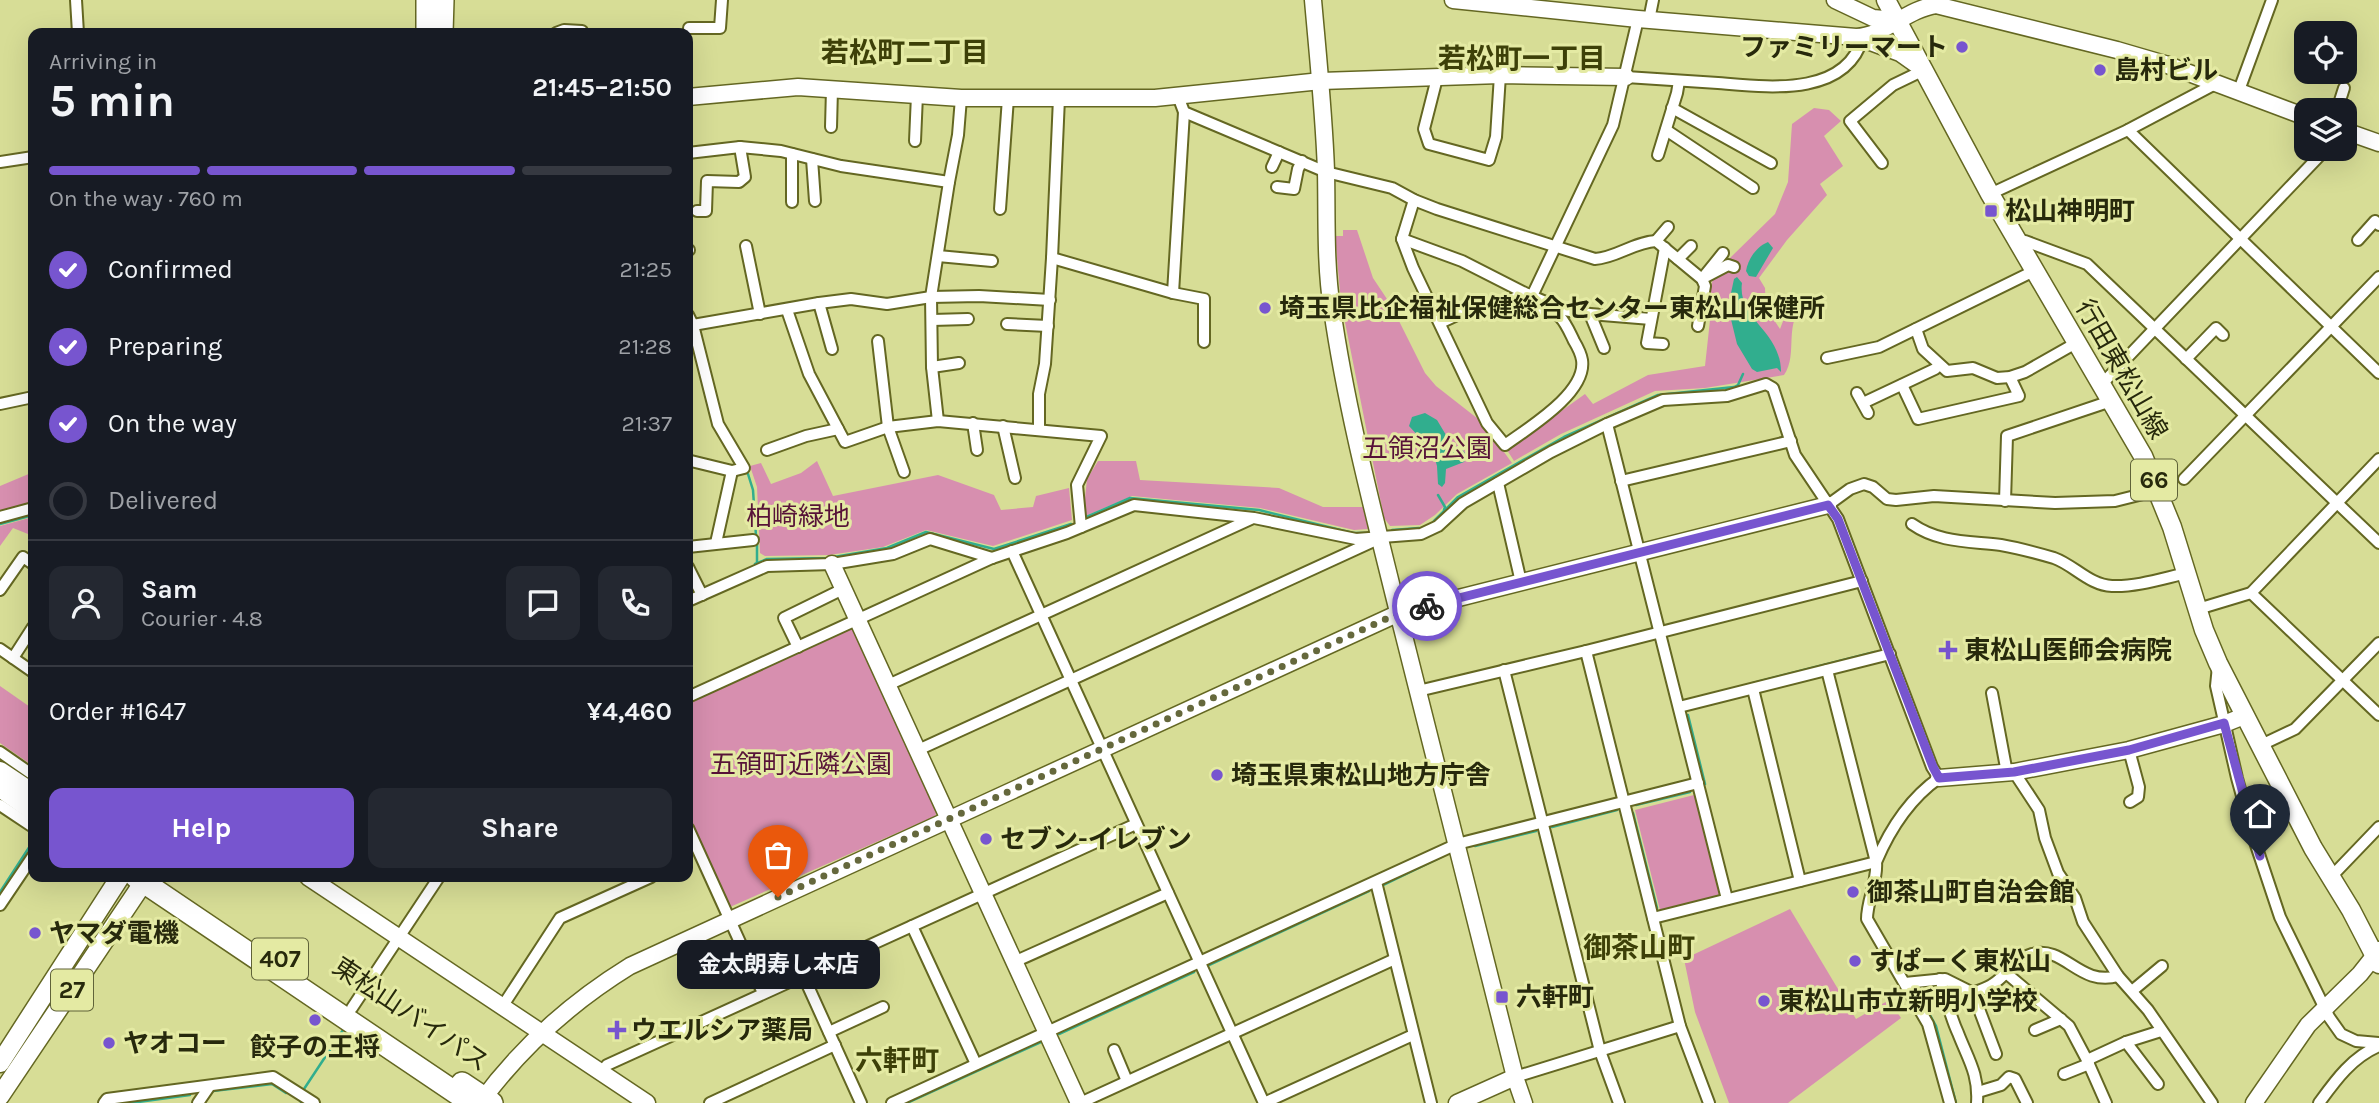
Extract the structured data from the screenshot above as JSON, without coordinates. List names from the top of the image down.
{
  "streets": {
    "highway": ["407", "東松山バイパス"],
    "main road": ["行田東松山線", "66", "27"]
  },
  "districts": [
    "若松町二丁目",
    "若松町一丁目",
    "御茶山町",
    "六軒町"
  ],
  "parks": ["五領沼公園", "柏崎緑地", "五領町近隣公園"],
  "places": {
    "other": [
      "ファミリーマート",
      "島村ビル",
      "埼玉県比企福祉保健総合センター東松山保健所",
      "埼玉県東松山地方庁舎",
      "セブン-イレブン",
      "御茶山町自治会館",
      "金太朗寿し本店",
      "ヤマダ電機",
      "すぱーく東松山",
      "東松山市立新明小学校",
      "餃子の王将",
      "ヤオコー"
    ],
    "transit": ["松山神明町", "六軒町"],
    "health": ["東松山医師会病院", "ウエルシア薬局"]
  },
  "page": {
    "heading": ["5 min", "Arriving in", "21:45–21:50"],
    "panel": [
      "Sam",
      "Courier · 4.8",
      "Order #1647",
      "¥4,460"
    ],
    "bar": "On the way · 760 m",
    "list": [
      ["Confirmed", "21:25"],
      ["Preparing", "21:28"],
      ["On the way", "21:37"],
      "Delivered"
    ],
    "buttons": ["Help", "Share"],
    "bubble": "金太朗寿し本店"
  }
}
